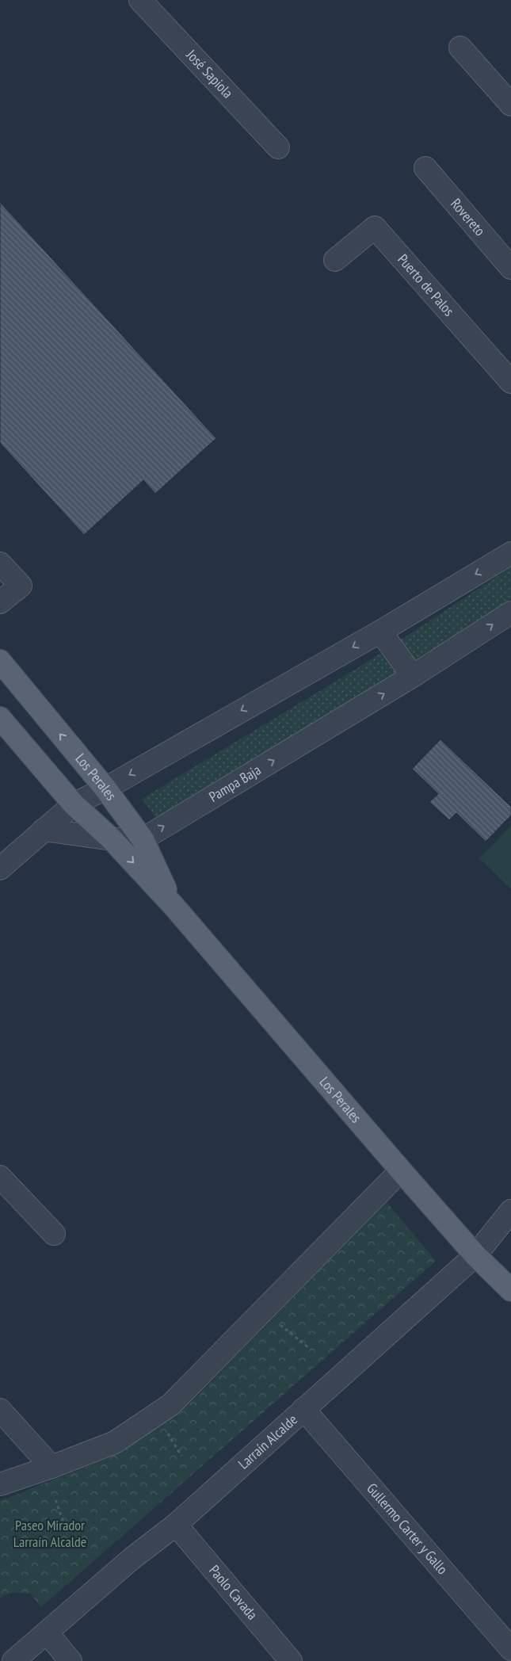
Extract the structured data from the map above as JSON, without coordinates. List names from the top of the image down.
{
  "streets": {
    "main road": ["Los Perales"],
    "street": [
      "José Sapiola",
      "Rovereto",
      "Puerto de Palos",
      "Pampa Baja",
      "Larraín Alcalde",
      "Gullermo Carter y Gallo",
      "Paolo Cavada"
    ]
  },
  "crossings": [
    ["Los Perales", "Pampa Baja"],
    ["Los Perales", "Larraín Alcalde"],
    ["Larraín Alcalde", "Gullermo Carter y Gallo"],
    ["Larraín Alcalde", "Paolo Cavada"]
  ],
  "parks": ["Paseo Mirador Larraín Alcalde"]
}
